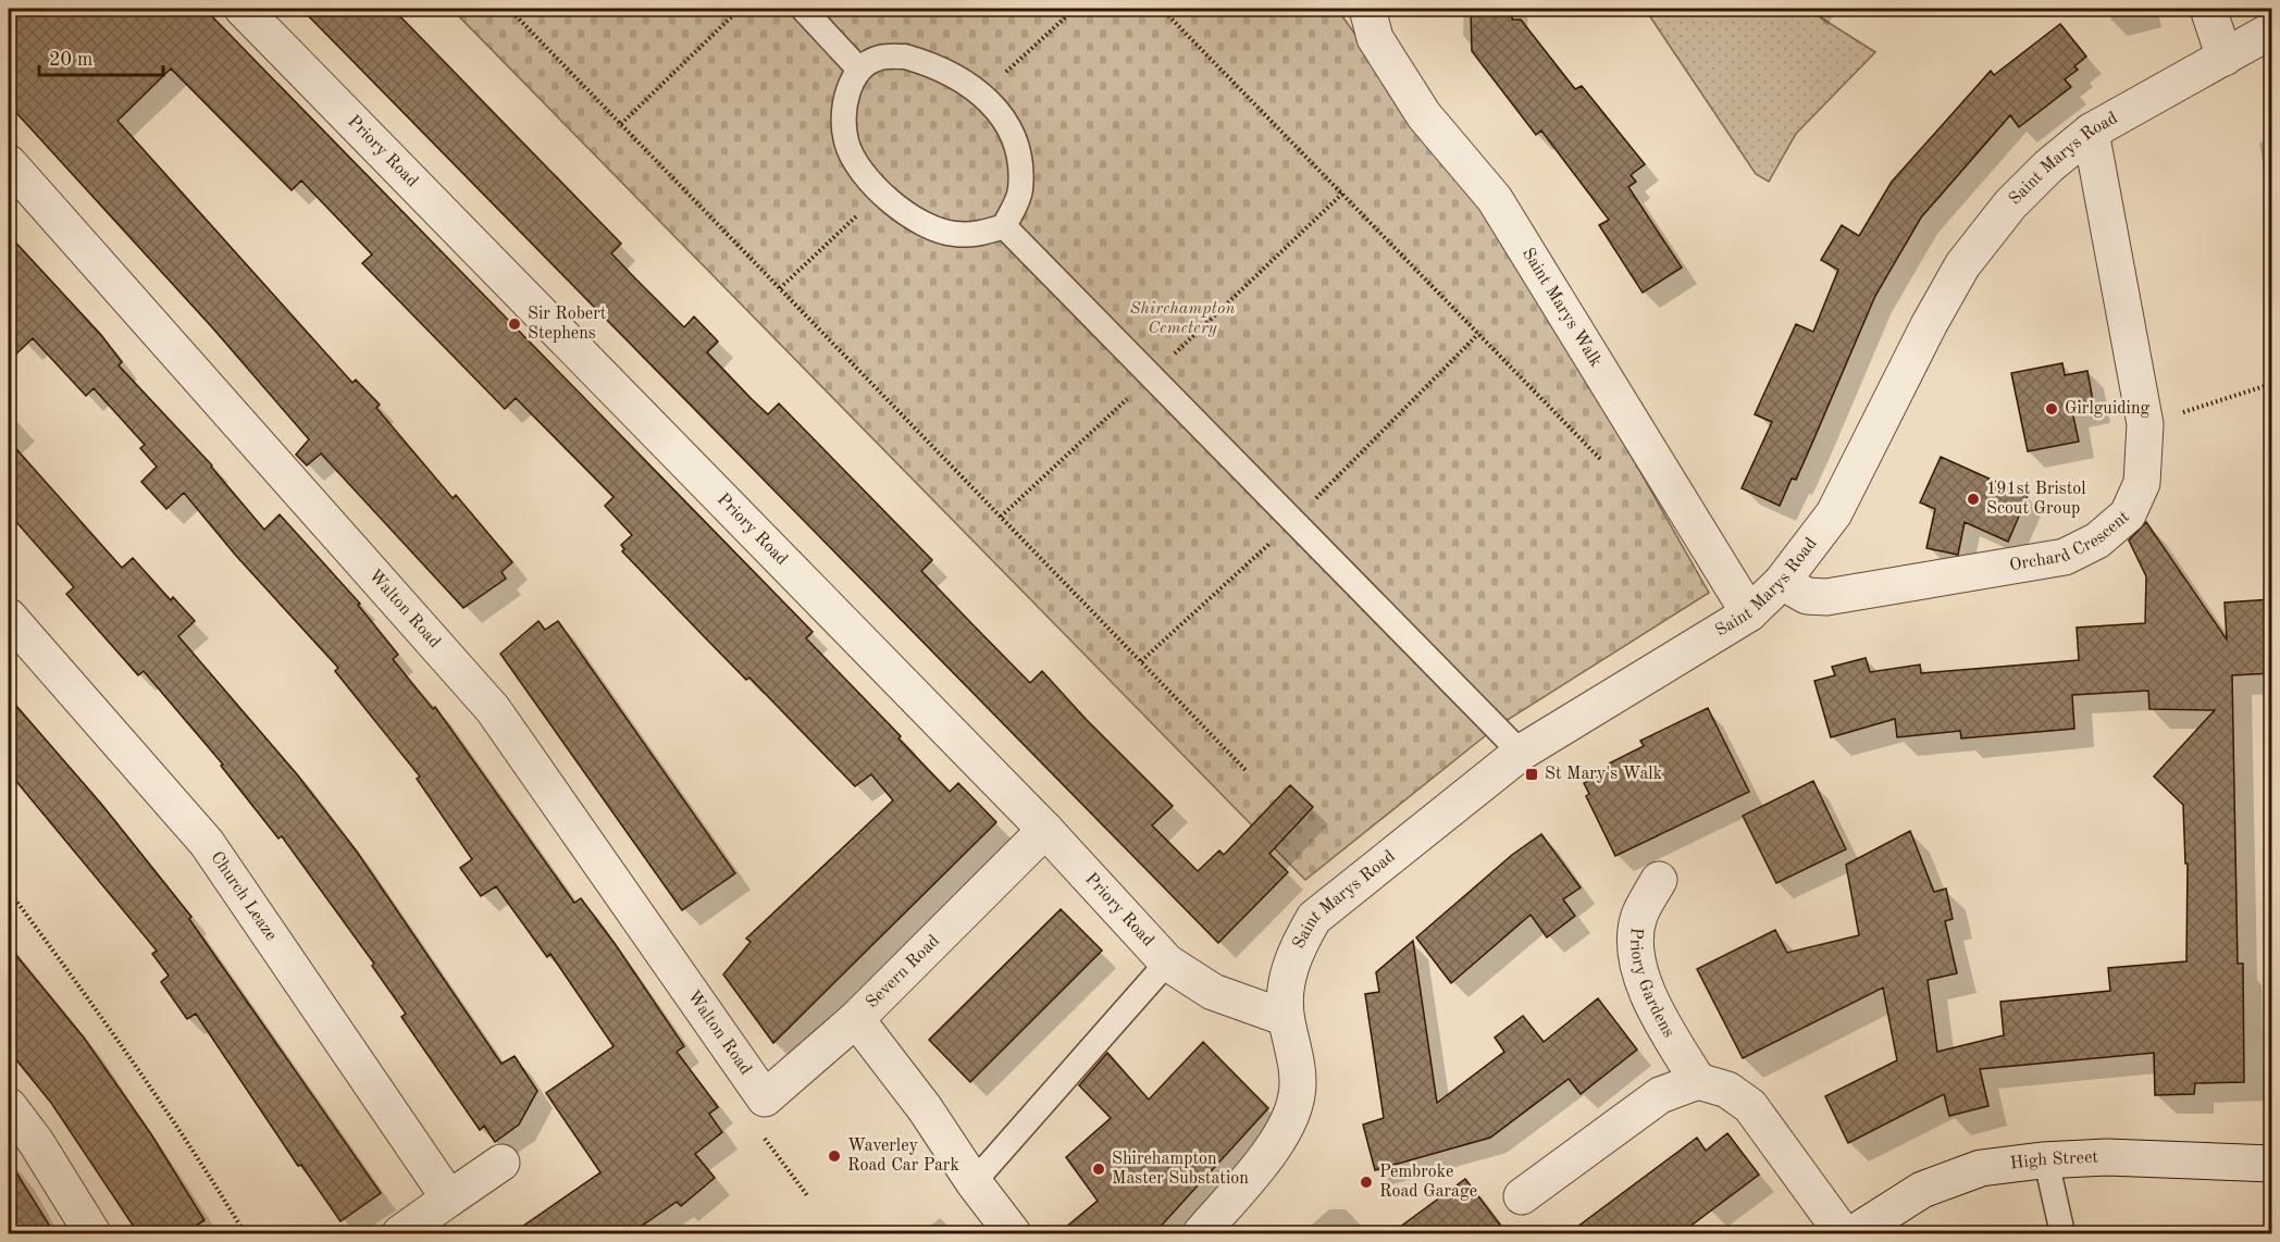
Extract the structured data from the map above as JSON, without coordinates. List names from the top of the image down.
{
  "streets": {
    "street": [
      "Priory Road",
      "Saint Marys Road",
      "Saint Marys Walk",
      "Orchard Crescent",
      "Walton Road",
      "Church Leaze",
      "Severn Road",
      "Priory Gardens",
      "High Street"
    ]
  },
  "crossings": [
    ["Priory Road", "Saint Marys Road"],
    ["Priory Road", "Severn Road"],
    ["Saint Marys Road", "Saint Marys Walk"],
    ["Saint Marys Road", "Orchard Crescent"],
    ["Walton Road", "Severn Road"]
  ],
  "parks": ["Shirehampton Cemetery"],
  "places": {
    "other": [
      "Sir Robert Stephens",
      "Girlguiding",
      "191st Bristol Scout Group",
      "Waverley Road Car Park",
      "Shirehampton Master Substation",
      "Pembroke Road Garage"
    ],
    "transit": ["St Mary's Walk"]
  },
  "scale_bar": "20 m"
}
